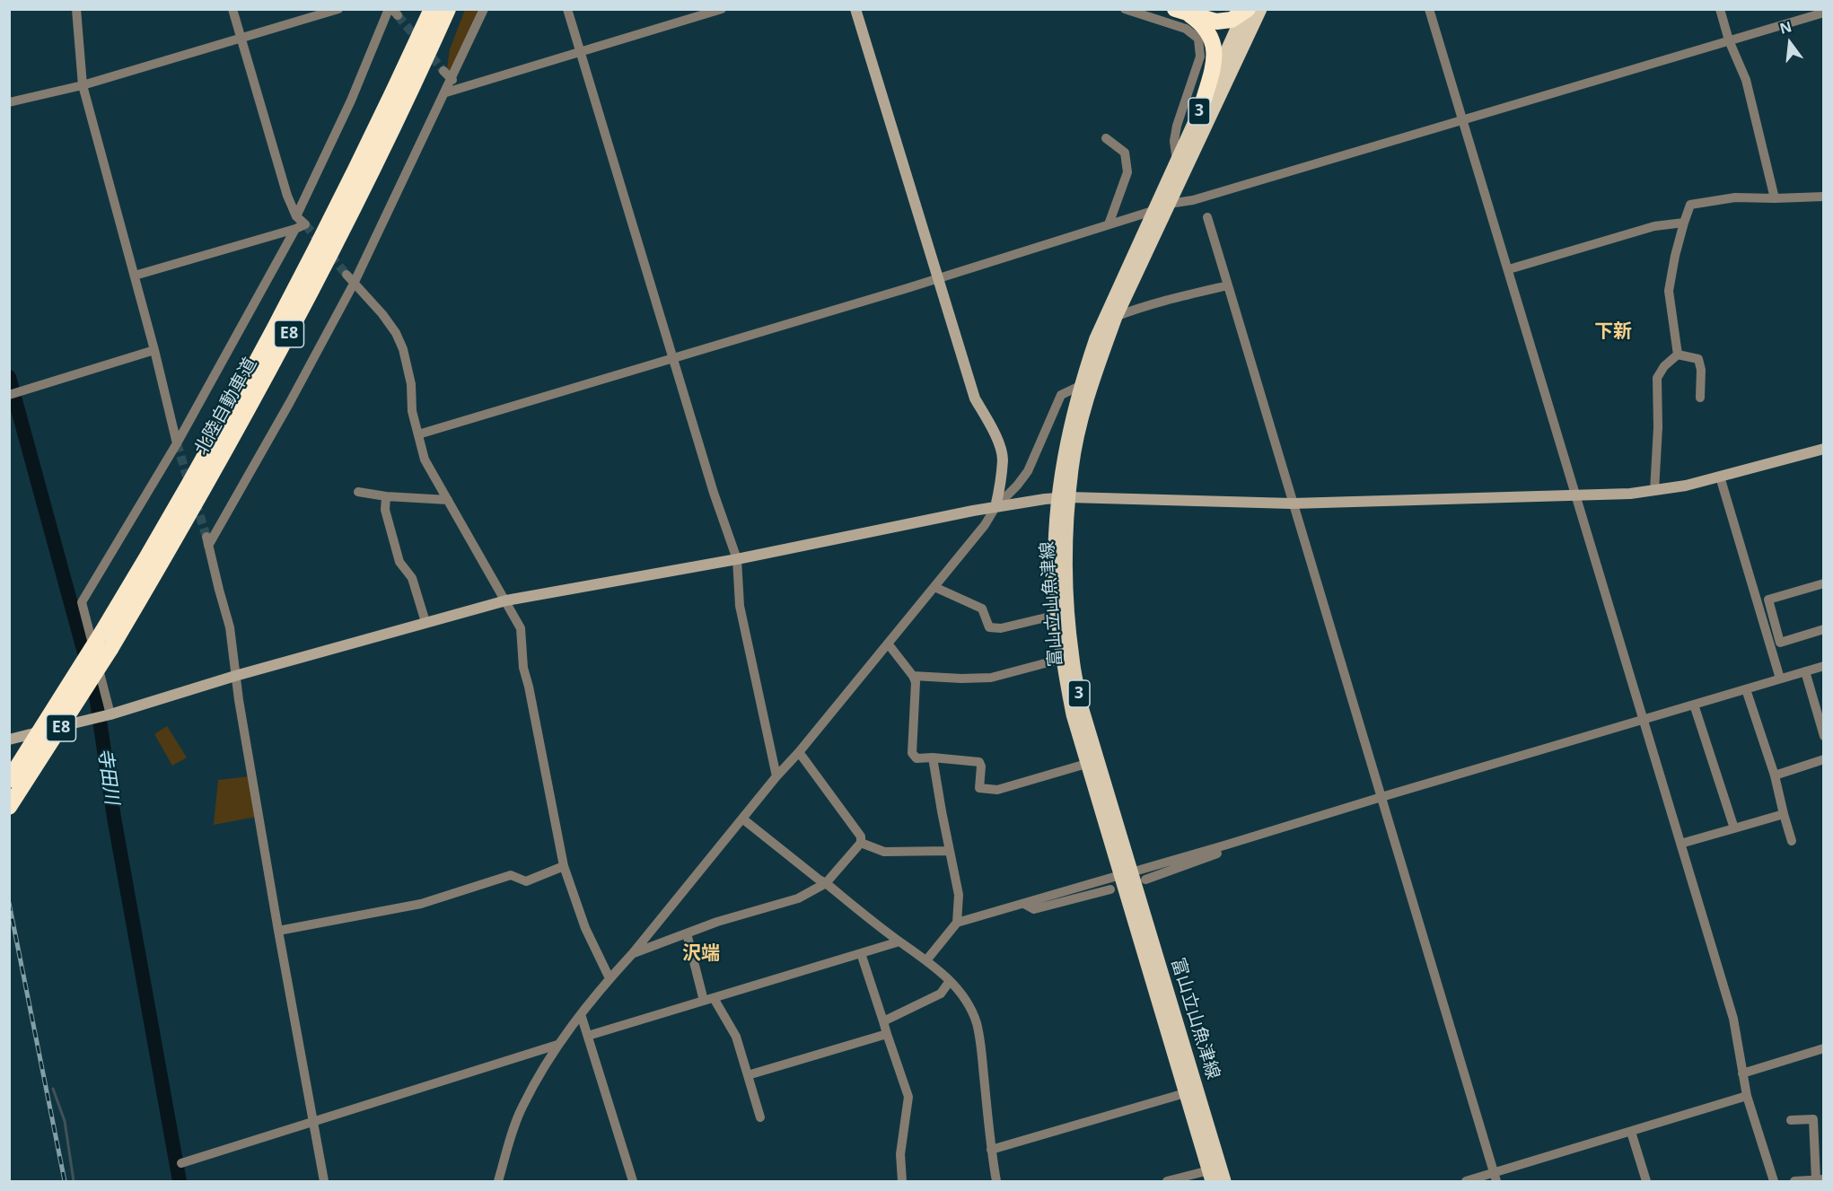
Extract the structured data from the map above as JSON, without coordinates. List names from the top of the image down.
{
  "streets": {
    "highway": ["E8", "北陸自動車道"],
    "main road": ["3", "富山立山魚津線"]
  },
  "districts": ["下新", "沢端"],
  "water": ["寺田川"],
  "north": "top"
}
